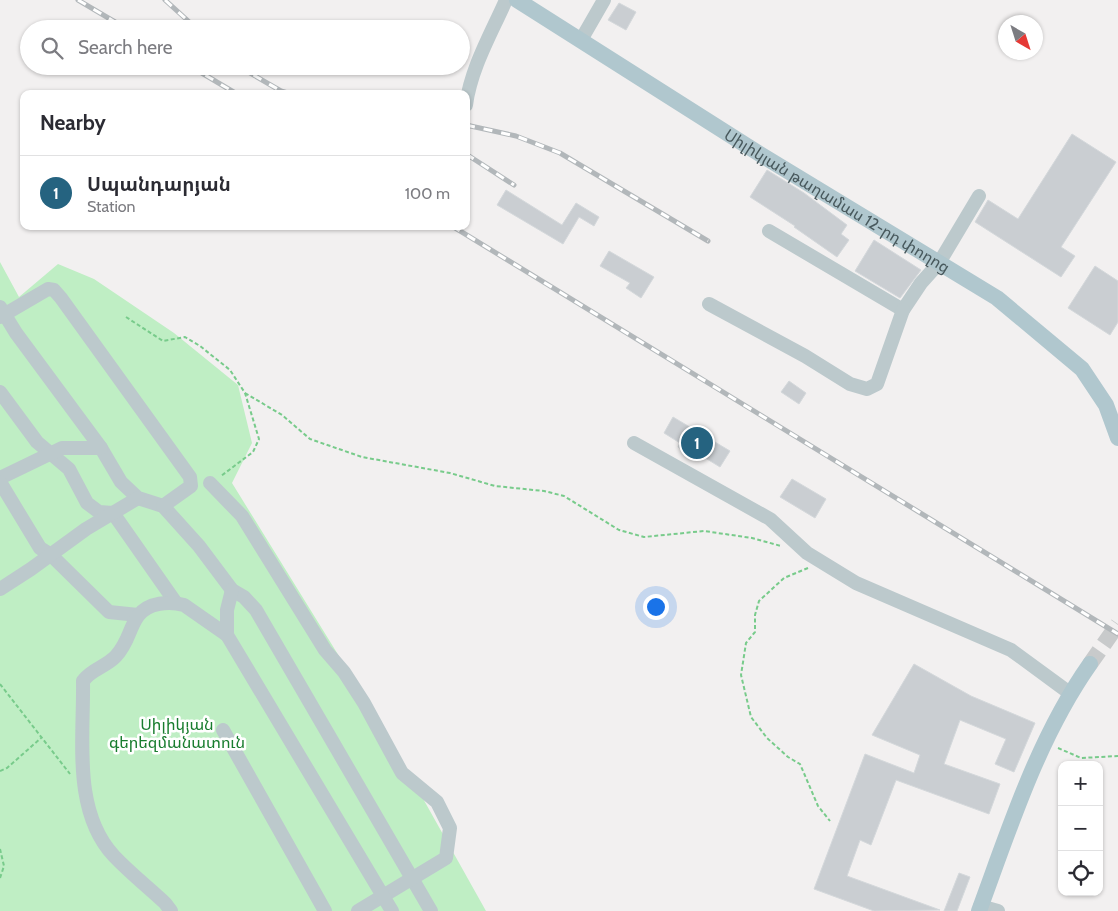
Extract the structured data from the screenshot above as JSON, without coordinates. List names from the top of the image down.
{
  "streets": {
    "main road": ["Սիլիկյան թաղամաս 12-րդ փողոց"]
  },
  "parks": ["Սիլիկյան գերեզմանատուն"],
  "north": "bottom right",
  "page": {
    "search": "Search here",
    "heading": "Nearby",
    "list": [
      {
        "mark": "1",
        "name": "Սպանդարյան",
        "note": "Station",
        "value": "100 m"
      }
    ],
    "pins": "1",
    "map_buttons": ["+", "−"]
  }
}
